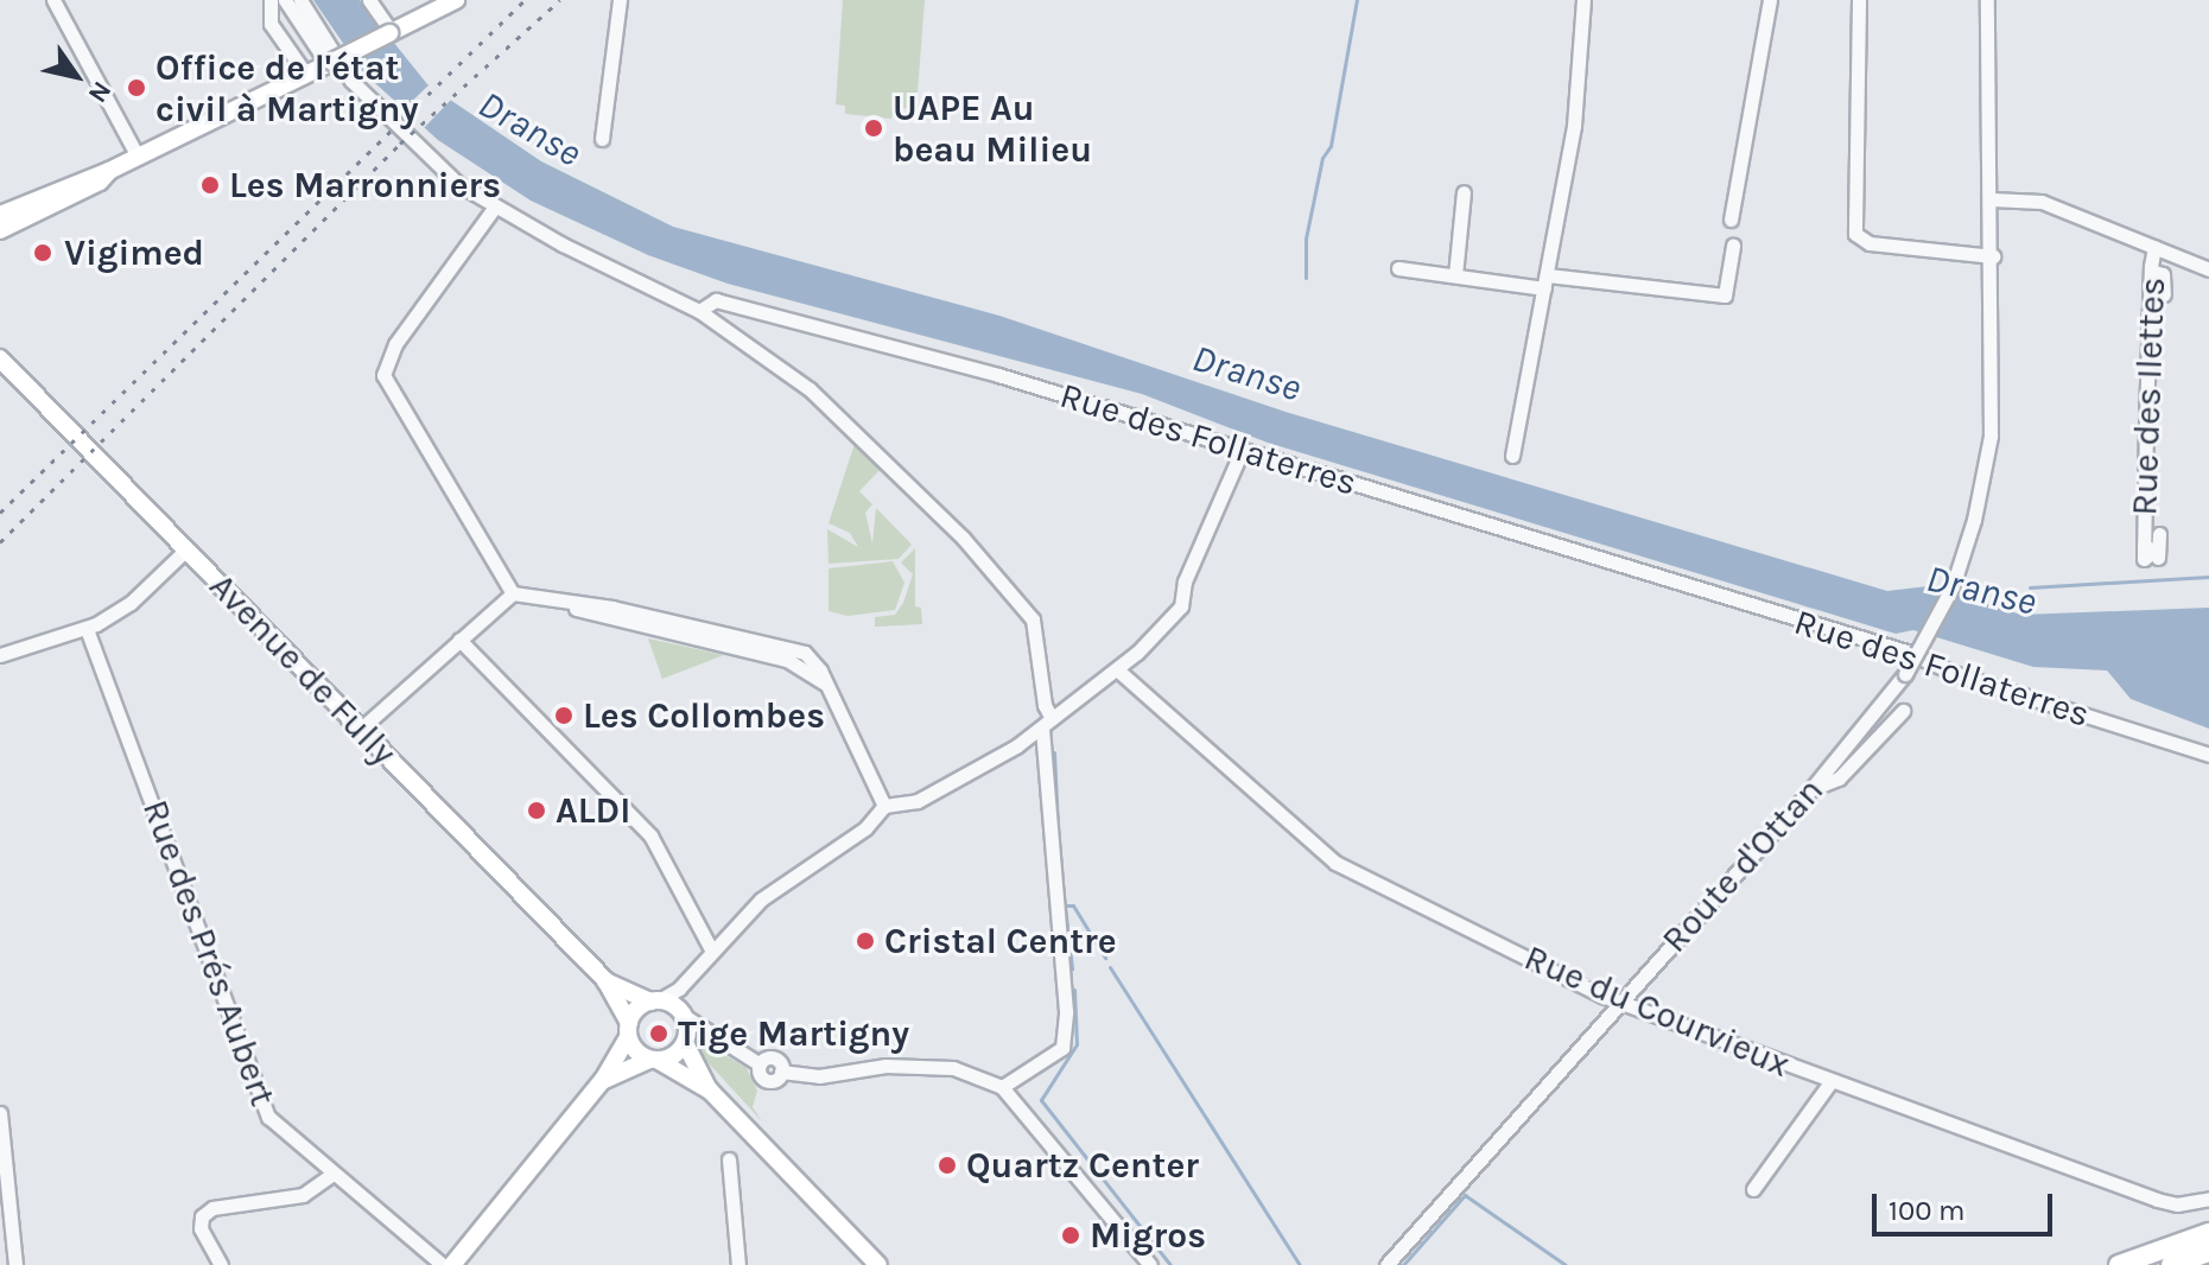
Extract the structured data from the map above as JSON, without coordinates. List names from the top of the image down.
{
  "streets": {
    "main road": ["Avenue de Fully"],
    "street": [
      "Rue des Ilettes",
      "Rue des Follaterres",
      "Route d'Ottan",
      "Rue des Prés Aubert",
      "Rue du Courvieux"
    ]
  },
  "crossings": [
    ["Route d'Ottan", "Rue du Courvieux"]
  ],
  "water": ["Dranse"],
  "places": [
    "Office de l'état civil à Martigny",
    "UAPE Au beau Milieu",
    "Les Marronniers",
    "Vigimed",
    "Les Collombes",
    "ALDI",
    "Cristal Centre",
    "Tige Martigny",
    "Quartz Center",
    "Migros"
  ],
  "scale_bar": "100 m",
  "north": "bottom right"
}
